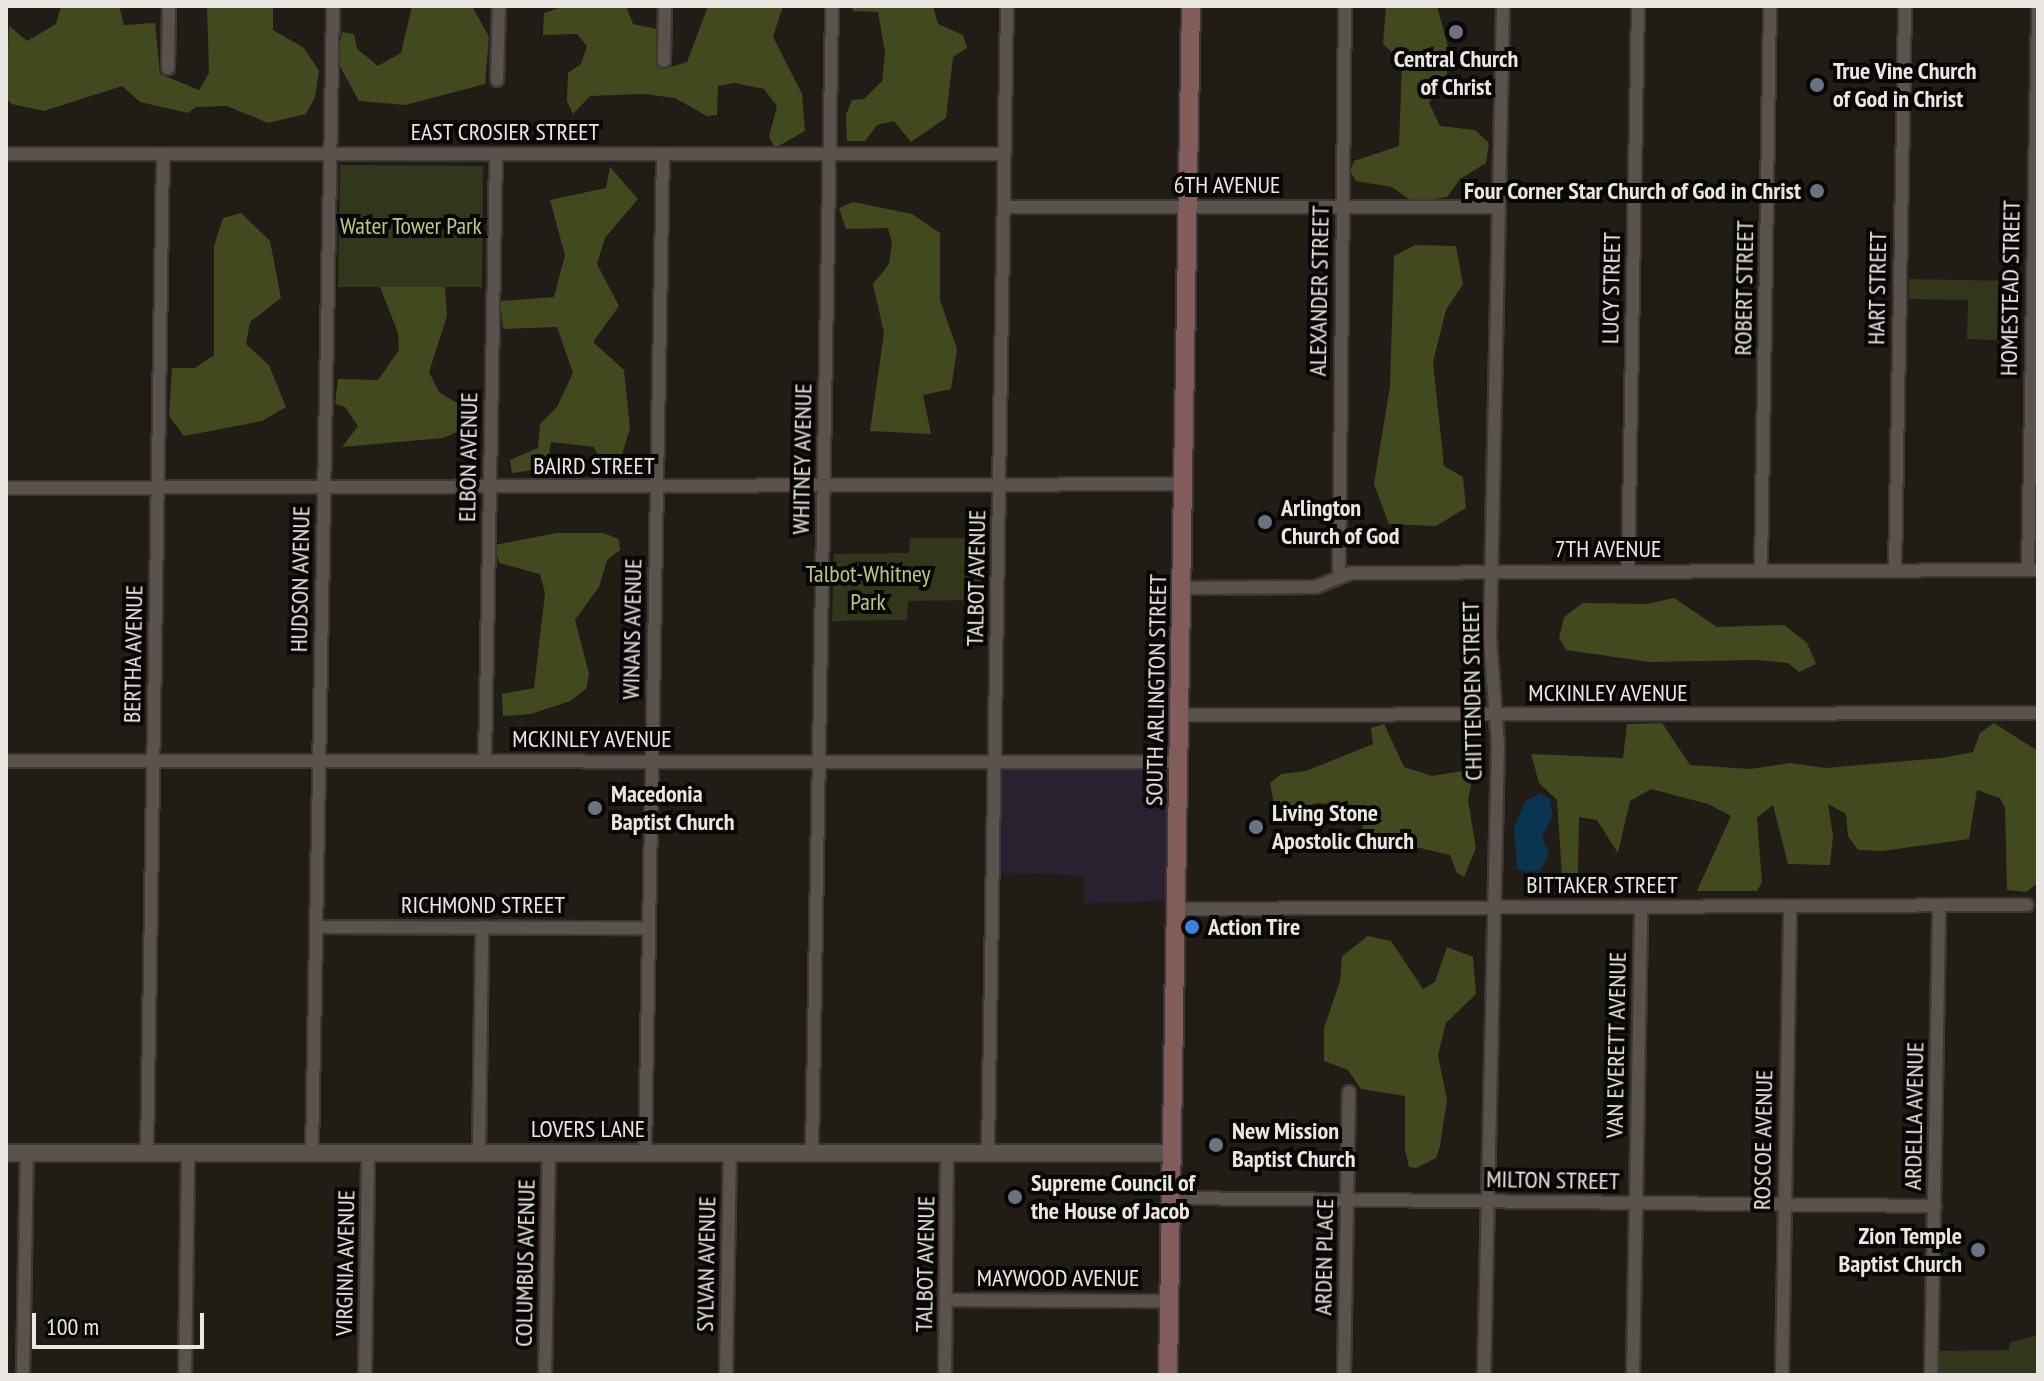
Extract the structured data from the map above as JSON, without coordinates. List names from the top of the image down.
{
  "streets": {
    "main road": ["SOUTH ARLINGTON STREET"],
    "street": [
      "EAST CROSIER STREET",
      "6TH AVENUE",
      "LUCY STREET",
      "ROBERT STREET",
      "HART STREET",
      "HOMESTEAD STREET",
      "ALEXANDER STREET",
      "ELBON AVENUE",
      "WHITNEY AVENUE",
      "BAIRD STREET",
      "7TH AVENUE",
      "TALBOT AVENUE",
      "HUDSON AVENUE",
      "WINANS AVENUE",
      "BERTHA AVENUE",
      "CHITTENDEN STREET",
      "MCKINLEY AVENUE",
      "BITTAKER STREET",
      "RICHMOND STREET",
      "VAN EVERETT AVENUE",
      "ARDELLA AVENUE",
      "LOVERS LANE",
      "ROSCOE AVENUE",
      "MILTON STREET",
      "ARDEN PLACE",
      "VIRGINIA AVENUE",
      "COLUMBUS AVENUE",
      "SYLVAN AVENUE",
      "MAYWOOD AVENUE"
    ]
  },
  "crossings": [
    ["EAST CROSIER STREET", "ELBON AVENUE"],
    ["EAST CROSIER STREET", "WHITNEY AVENUE"],
    ["EAST CROSIER STREET", "TALBOT AVENUE"],
    ["EAST CROSIER STREET", "HUDSON AVENUE"],
    ["EAST CROSIER STREET", "WINANS AVENUE"],
    ["EAST CROSIER STREET", "BERTHA AVENUE"],
    ["6TH AVENUE", "ALEXANDER STREET"],
    ["6TH AVENUE", "TALBOT AVENUE"],
    ["6TH AVENUE", "SOUTH ARLINGTON STREET"],
    ["6TH AVENUE", "CHITTENDEN STREET"],
    ["LUCY STREET", "7TH AVENUE"],
    ["ROBERT STREET", "7TH AVENUE"],
    ["HART STREET", "7TH AVENUE"],
    ["HOMESTEAD STREET", "7TH AVENUE"],
    ["ALEXANDER STREET", "7TH AVENUE"],
    ["ELBON AVENUE", "BAIRD STREET"],
    ["ELBON AVENUE", "MCKINLEY AVENUE"],
    ["WHITNEY AVENUE", "BAIRD STREET"],
    ["WHITNEY AVENUE", "MCKINLEY AVENUE"],
    ["WHITNEY AVENUE", "LOVERS LANE"],
    ["BAIRD STREET", "TALBOT AVENUE"],
    ["BAIRD STREET", "HUDSON AVENUE"],
    ["BAIRD STREET", "WINANS AVENUE"],
    ["BAIRD STREET", "BERTHA AVENUE"],
    ["BAIRD STREET", "SOUTH ARLINGTON STREET"],
    ["7TH AVENUE", "SOUTH ARLINGTON STREET"],
    ["7TH AVENUE", "CHITTENDEN STREET"],
    ["TALBOT AVENUE", "MCKINLEY AVENUE"],
    ["TALBOT AVENUE", "LOVERS LANE"],
    ["TALBOT AVENUE", "MAYWOOD AVENUE"],
    ["HUDSON AVENUE", "MCKINLEY AVENUE"],
    ["HUDSON AVENUE", "RICHMOND STREET"],
    ["HUDSON AVENUE", "LOVERS LANE"],
    ["WINANS AVENUE", "MCKINLEY AVENUE"],
    ["WINANS AVENUE", "RICHMOND STREET"],
    ["WINANS AVENUE", "LOVERS LANE"],
    ["BERTHA AVENUE", "MCKINLEY AVENUE"],
    ["BERTHA AVENUE", "LOVERS LANE"],
    ["SOUTH ARLINGTON STREET", "MCKINLEY AVENUE"],
    ["SOUTH ARLINGTON STREET", "BITTAKER STREET"],
    ["SOUTH ARLINGTON STREET", "LOVERS LANE"],
    ["SOUTH ARLINGTON STREET", "MILTON STREET"],
    ["SOUTH ARLINGTON STREET", "MAYWOOD AVENUE"],
    ["CHITTENDEN STREET", "MCKINLEY AVENUE"],
    ["CHITTENDEN STREET", "BITTAKER STREET"],
    ["CHITTENDEN STREET", "MILTON STREET"],
    ["BITTAKER STREET", "VAN EVERETT AVENUE"],
    ["BITTAKER STREET", "ARDELLA AVENUE"],
    ["BITTAKER STREET", "ROSCOE AVENUE"],
    ["VAN EVERETT AVENUE", "MILTON STREET"],
    ["ARDELLA AVENUE", "MILTON STREET"],
    ["LOVERS LANE", "VIRGINIA AVENUE"],
    ["LOVERS LANE", "COLUMBUS AVENUE"],
    ["LOVERS LANE", "SYLVAN AVENUE"],
    ["ROSCOE AVENUE", "MILTON STREET"],
    ["MILTON STREET", "ARDEN PLACE"]
  ],
  "parks": ["Water Tower Park", "Talbot-Whitney Park"],
  "places": [
    "Central Church of Christ",
    "True Vine Church of God in Christ",
    "Four Corner Star Church of God in Christ",
    "Arlington Church of God",
    "Macedonia Baptist Church",
    "Living Stone Apostolic Church",
    "Action Tire",
    "New Mission Baptist Church",
    "Supreme Council of the House of Jacob",
    "Zion Temple Baptist Church"
  ],
  "scale_bar": "100 m"
}
